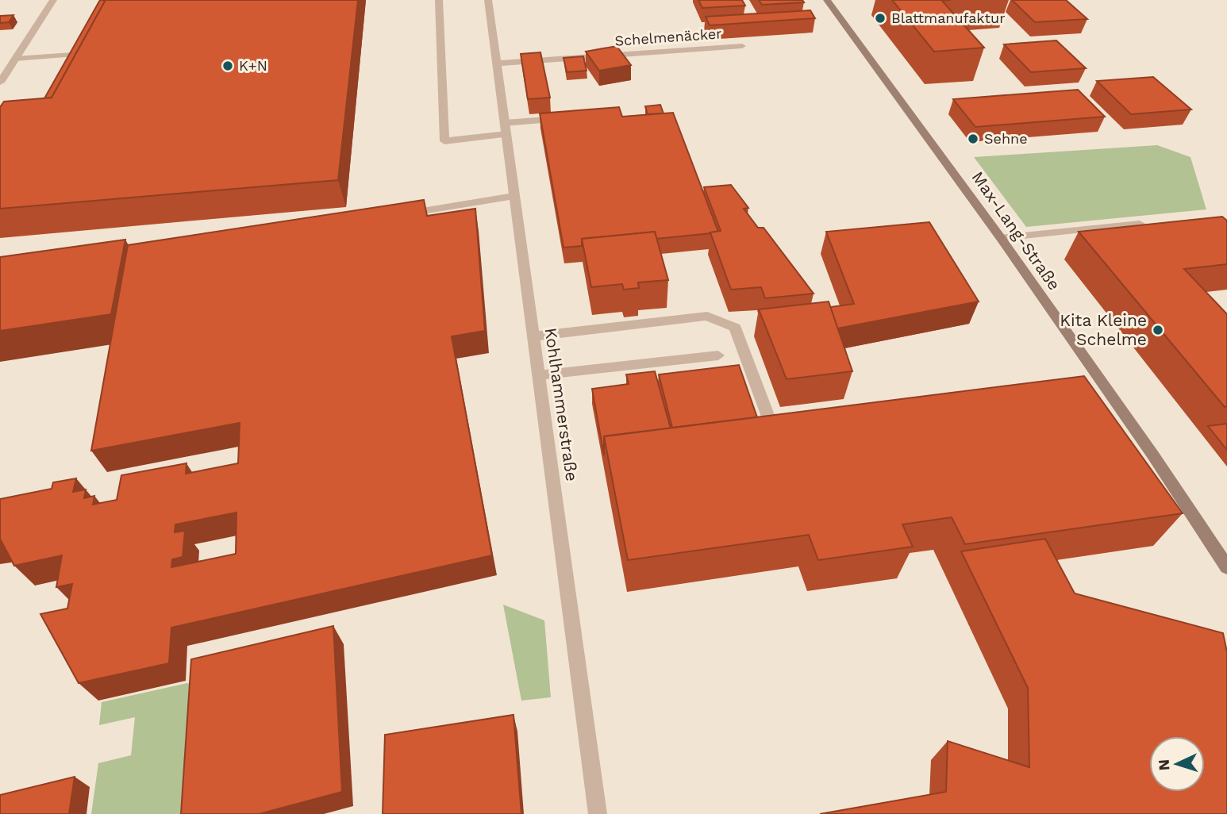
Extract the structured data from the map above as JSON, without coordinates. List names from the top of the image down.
{
  "streets": {
    "main road": ["Max-Lang-Straße"],
    "street": ["Schelmenäcker", "Kohlhammerstraße"]
  },
  "crossings": [
    ["Schelmenäcker", "Kohlhammerstraße"]
  ],
  "places": [
    "Blattmanufaktur",
    "K+N",
    "Sehne",
    "Kita Kleine Schelme"
  ],
  "north": "left"
}
